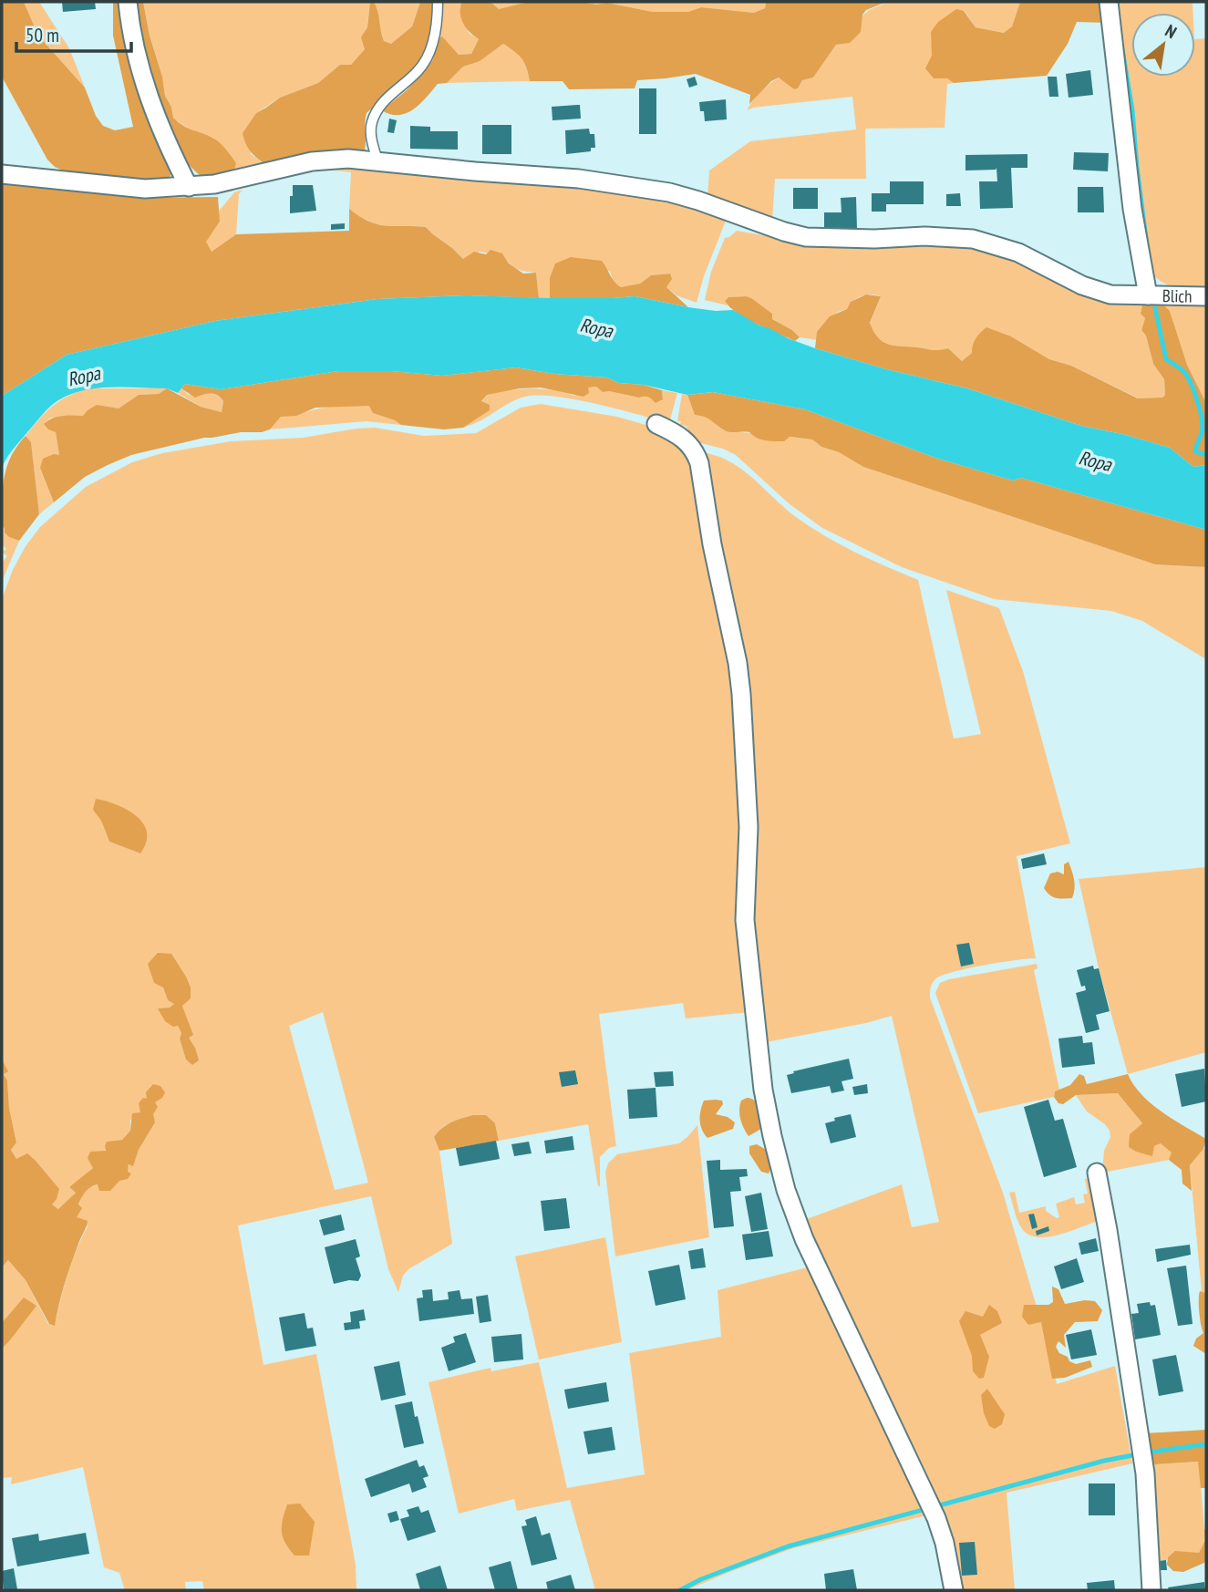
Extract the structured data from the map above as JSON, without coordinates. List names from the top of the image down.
{
  "streets": {
    "street": ["Blich"]
  },
  "water": ["Ropa"],
  "scale_bar": "50 m",
  "north": "top right"
}
